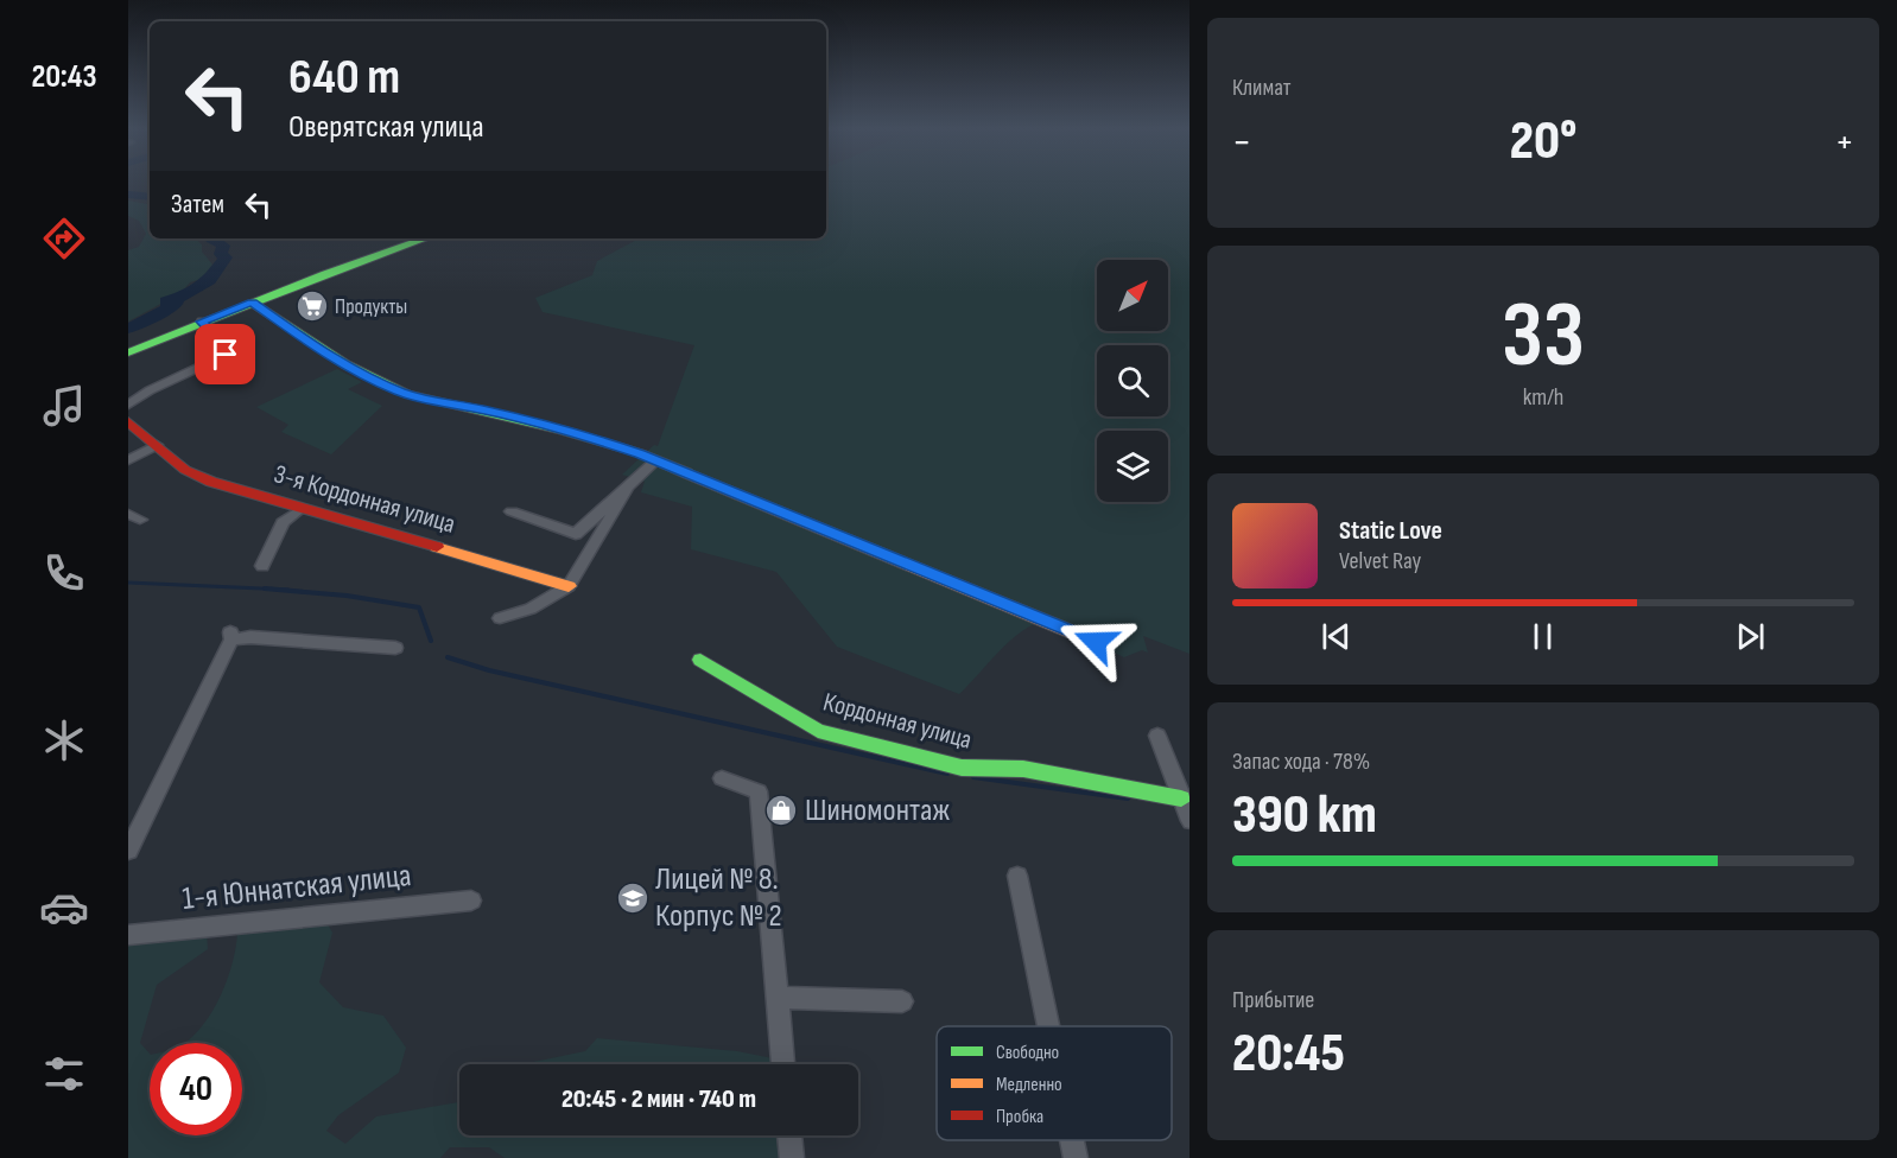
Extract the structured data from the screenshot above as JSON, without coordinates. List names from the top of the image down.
{
  "streets": {
    "street": ["3-я Кордонная улица", "Кордонная улица", "1-я Юннатская улица"]
  },
  "places": {
    "supermarket": ["Пpoдукты"],
    "shop": ["Шиномонтаж"],
    "school or university": ["Лицей № 8. Корпус № 2"]
  },
  "legend": ["Свободно", "Медленно", "Пробка"],
  "north": "top right",
  "page": {
    "tabs": "20:43",
    "tile": [
      "Климат",
      ["33", "km/h"],
      ["Запас хода · 78%", "390 km"],
      ["Прибытие", "20:45"]
    ],
    "turn": ["640 m", "Оверятская улица"],
    "heat": ["−", "20°", "+"],
    "then": "Затем",
    "song": ["Static Love", "Velvet Ray"],
    "limit": "40",
    "trip": "20:45 · 2 мин · 740 m"
  }
}
